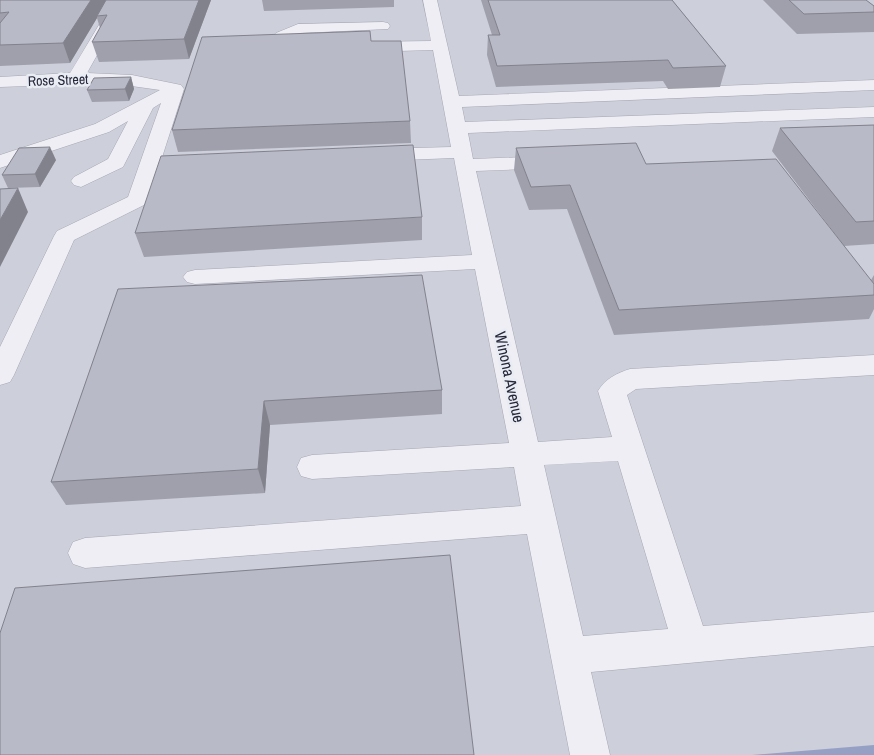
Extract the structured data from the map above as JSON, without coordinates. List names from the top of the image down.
{
  "streets": {
    "street": ["Rose Street", "Winona Avenue"]
  }
}
